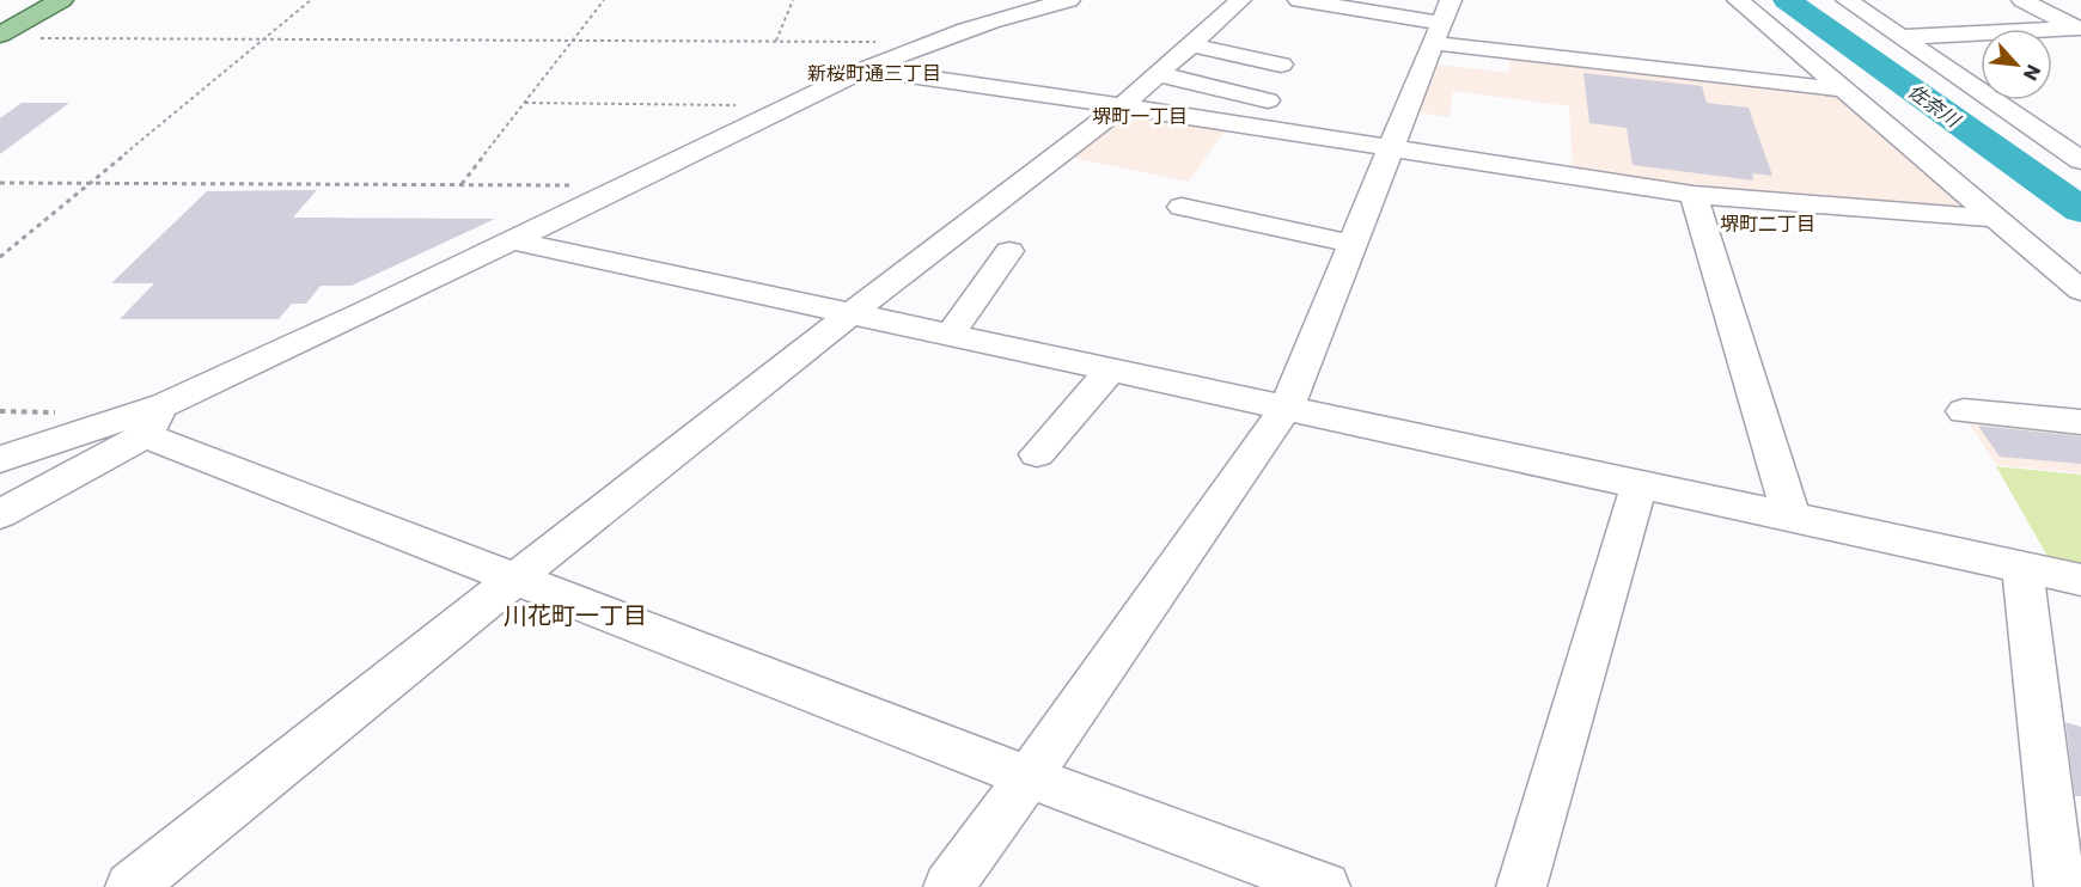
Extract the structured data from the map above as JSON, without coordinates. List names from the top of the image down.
{
  "districts": [
    "新桜町通三丁目",
    "堺町一丁目",
    "堺町二丁目",
    "川花町一丁目"
  ],
  "water": ["佐奈川"],
  "north": "bottom right"
}
